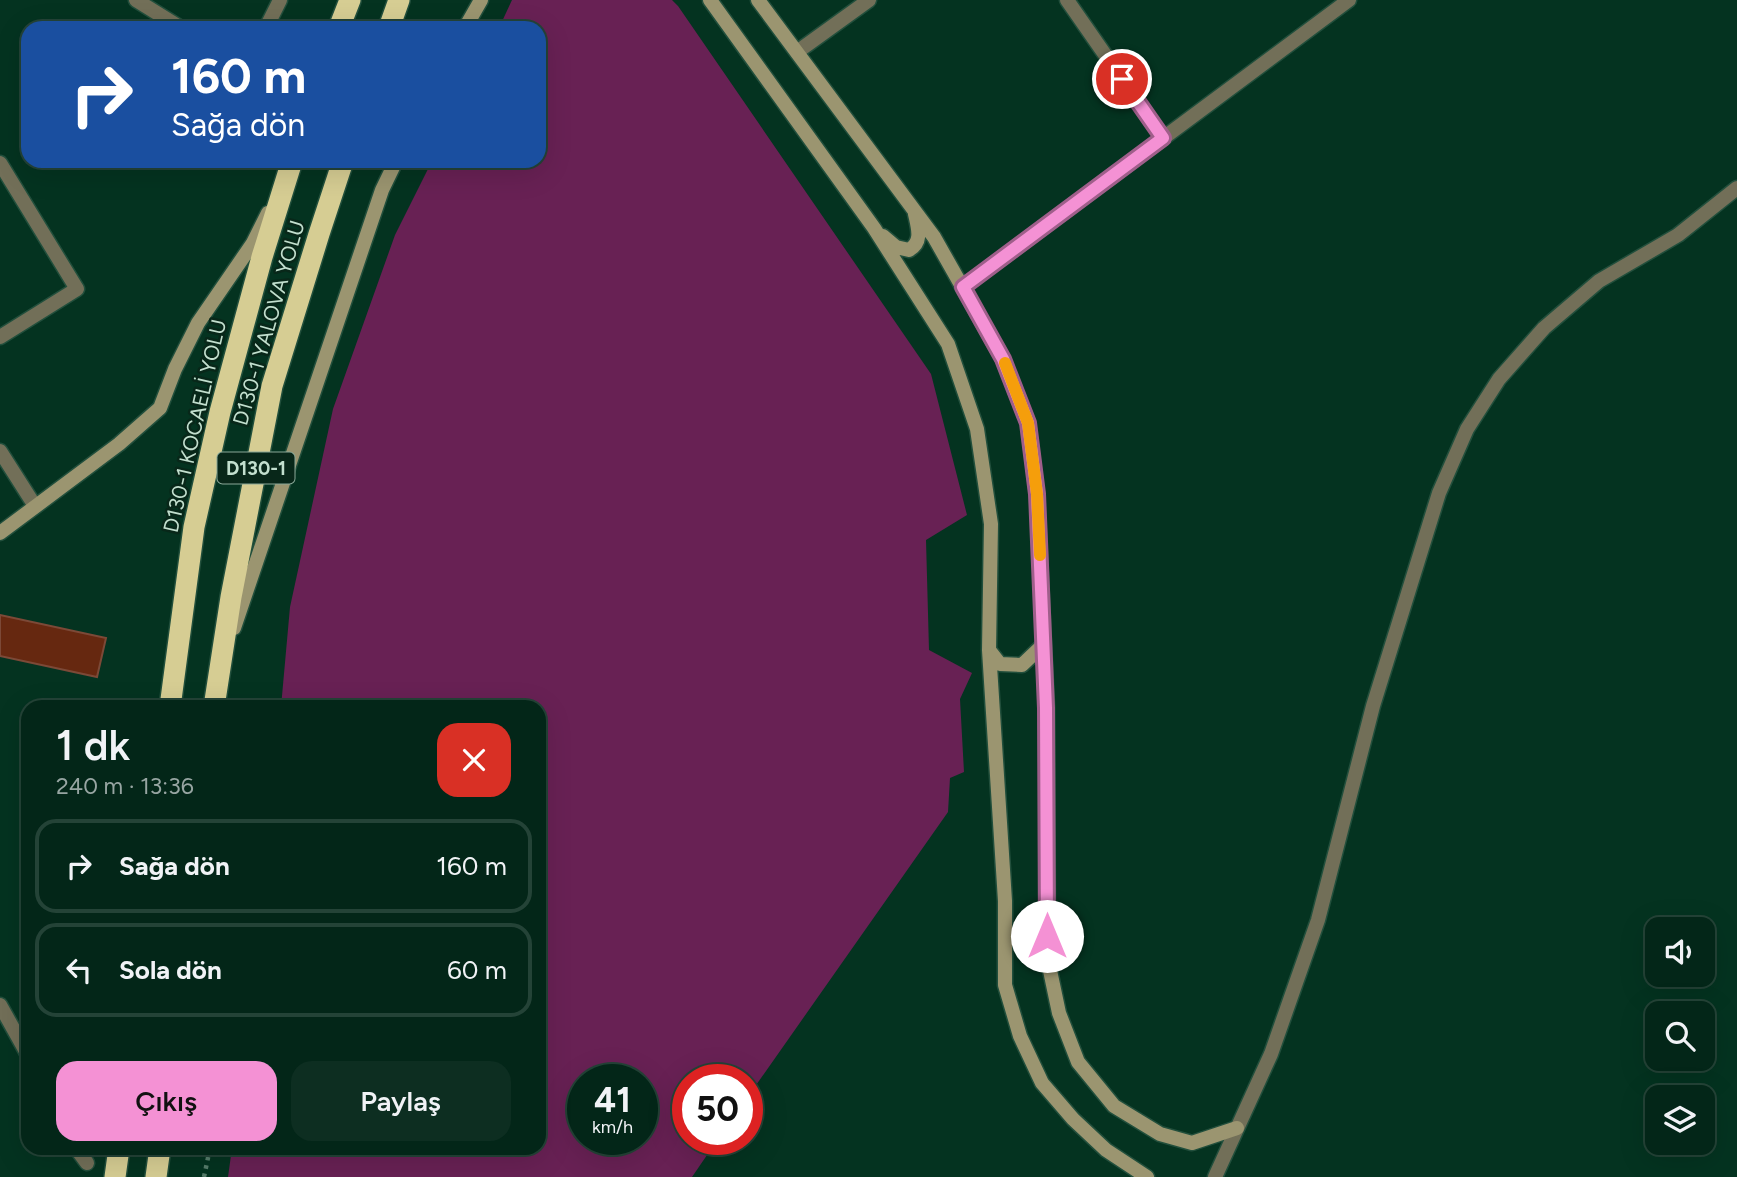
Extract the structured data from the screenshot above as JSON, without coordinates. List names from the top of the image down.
{
  "streets": {
    "highway": ["D130-1 YALOVA YOLU", "D130-1 KOCAELİ YOLU", "D130-1"]
  },
  "page": {
    "turn": ["160 m", "Sağa dön"],
    "heading": ["1 dk", "240 m · 13:36"],
    "list": [
      {
        "name": "Sağa dön",
        "value": "160 m"
      },
      {
        "name": "Sola dön",
        "value": "60 m"
      }
    ],
    "buttons": ["Çıkış", "Paylaş"],
    "speed": "41 km/h",
    "limit": "50"
  }
}
